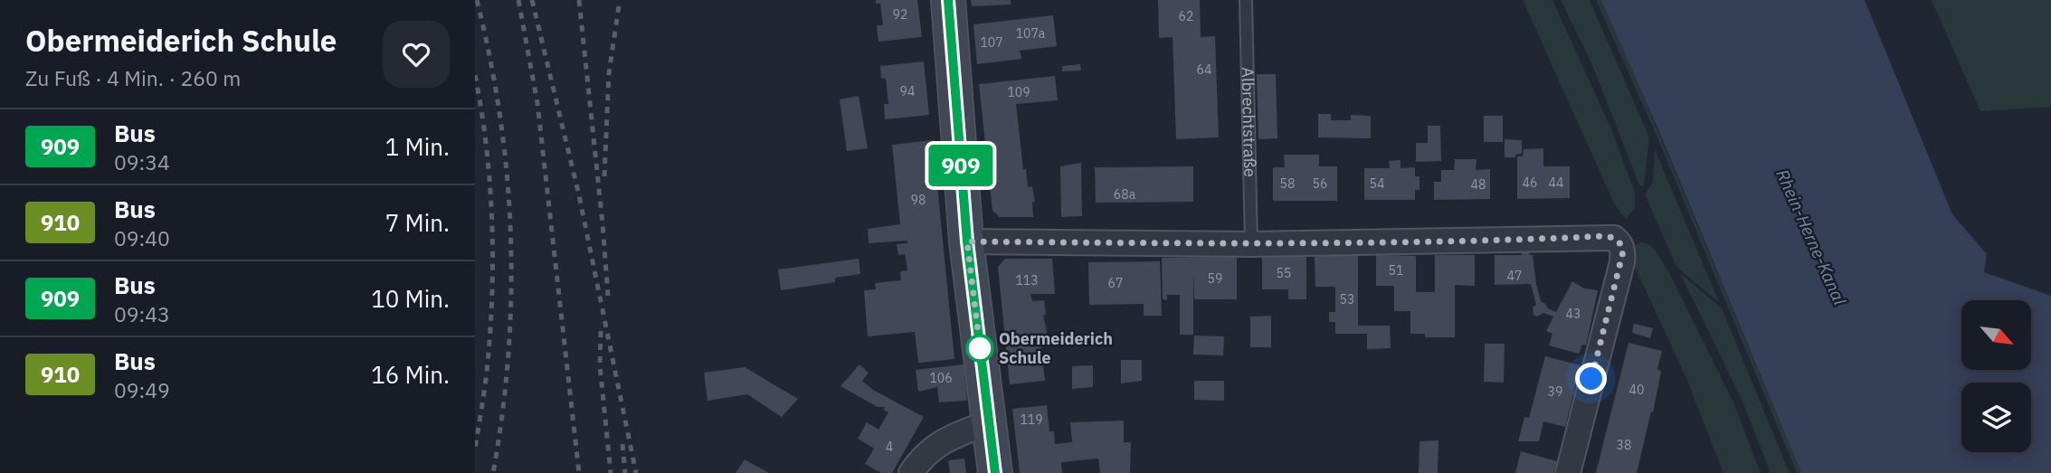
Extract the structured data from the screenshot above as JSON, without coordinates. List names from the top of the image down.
{
  "streets": {
    "lane": ["Albrechtstraße"]
  },
  "water": ["Rhein-Herne-Kanal"],
  "places": ["Obermeiderich Schule"],
  "lines": ["bus line 909"],
  "house_numbers": [
    "92",
    "62",
    "107a",
    "107",
    "64",
    "94",
    "109",
    "46",
    "44",
    "58",
    "56",
    "54",
    "48",
    "68a",
    "98",
    "51",
    "55",
    "47",
    "59",
    "113",
    "67",
    "53",
    "43",
    "106",
    "40",
    "39",
    "119",
    "38",
    "4"
  ],
  "north": "bottom right",
  "page": {
    "heading": ["Obermeiderich Schule", "Zu Fuß · 4 Min. · 260 m"],
    "on_map": "909",
    "list": [
      {
        "mark": "909",
        "name": "Bus",
        "note": "09:34",
        "value": "1 Min."
      },
      {
        "mark": "910",
        "name": "Bus",
        "note": "09:40",
        "value": "7 Min."
      },
      {
        "mark": "909",
        "name": "Bus",
        "note": "09:43",
        "value": "10 Min."
      },
      {
        "mark": "910",
        "name": "Bus",
        "note": "09:49",
        "value": "16 Min."
      }
    ]
  }
}
